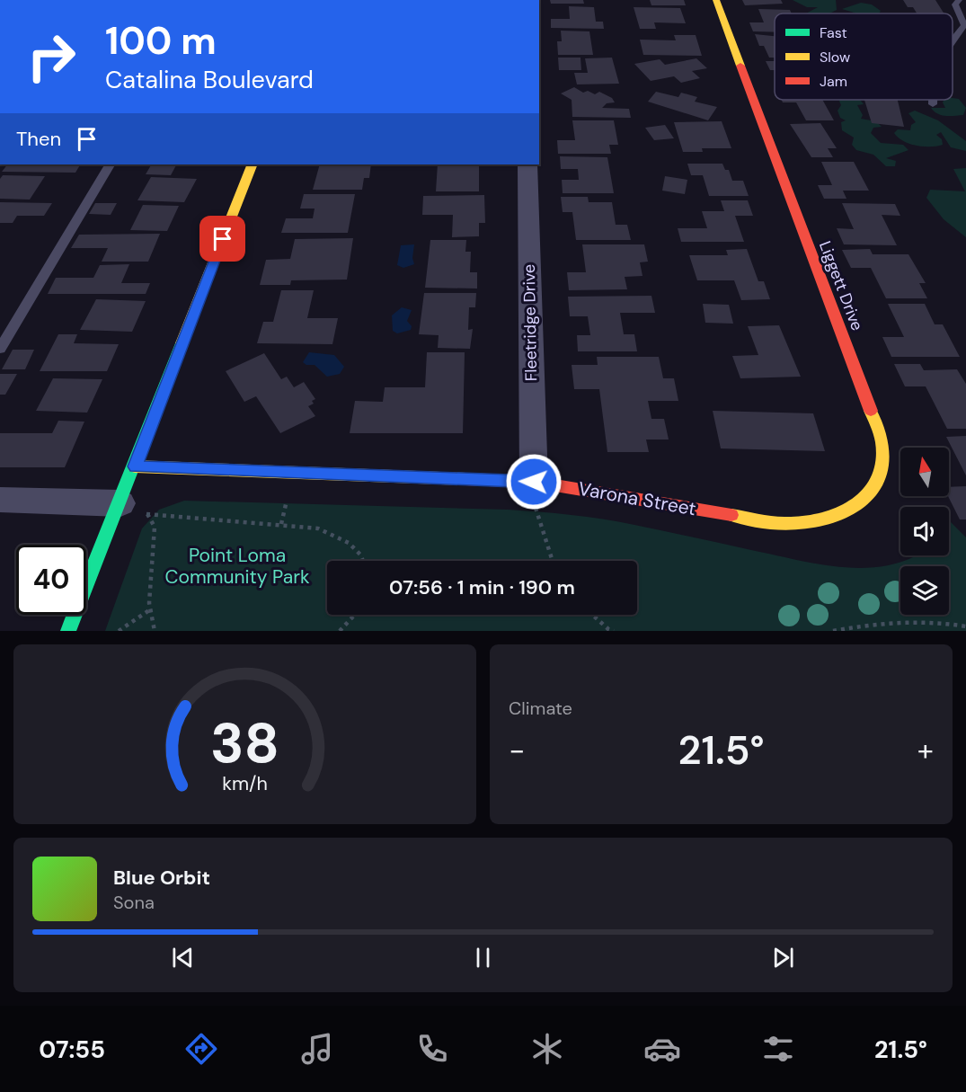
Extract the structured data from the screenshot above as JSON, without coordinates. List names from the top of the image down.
{
  "streets": {
    "street": ["Liggett Drive", "Fleetridge Drive", "Varona Street"]
  },
  "crossings": [
    ["Liggett Drive", "Varona Street"],
    ["Fleetridge Drive", "Varona Street"]
  ],
  "parks": ["Point Loma Community Park"],
  "legend": ["Fast", "Slow", "Jam"],
  "north": "top",
  "page": {
    "turn": ["100 m", "Catalina Boulevard"],
    "then": "Then",
    "limit": "40",
    "trip": "07:56 · 1 min · 190 m",
    "tile": "Climate",
    "heat": ["−", "21.5°", "+"],
    "song": ["Blue Orbit", "Sona"],
    "tabs": ["07:55", "21.5°"],
    "gauge": ["38", "km/h"]
  }
}
